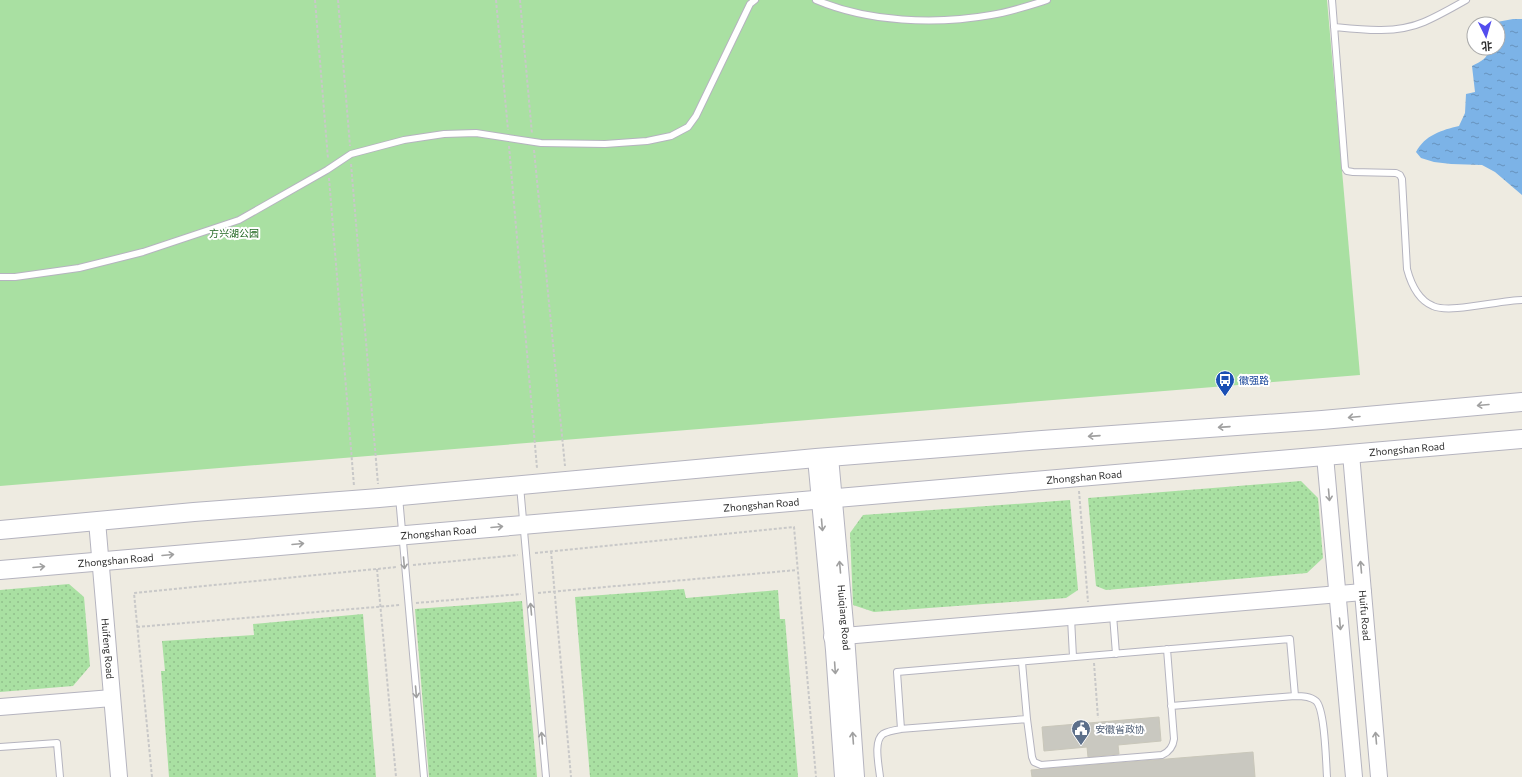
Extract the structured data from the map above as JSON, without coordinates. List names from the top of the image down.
{
  "streets": {
    "main road": ["Zhongshan Road"],
    "street": ["Huifu Road", "Huiqiang Road", "Huifeng Road"]
  },
  "crossings": [
    ["Zhongshan Road", "Huifu Road"],
    ["Zhongshan Road", "Huiqiang Road"],
    ["Zhongshan Road", "Huifeng Road"]
  ],
  "parks": ["方兴湖公园"],
  "places": {
    "bus stop": ["徽强路"],
    "public building": ["安徽省政协"]
  },
  "north": "bottom"
}
